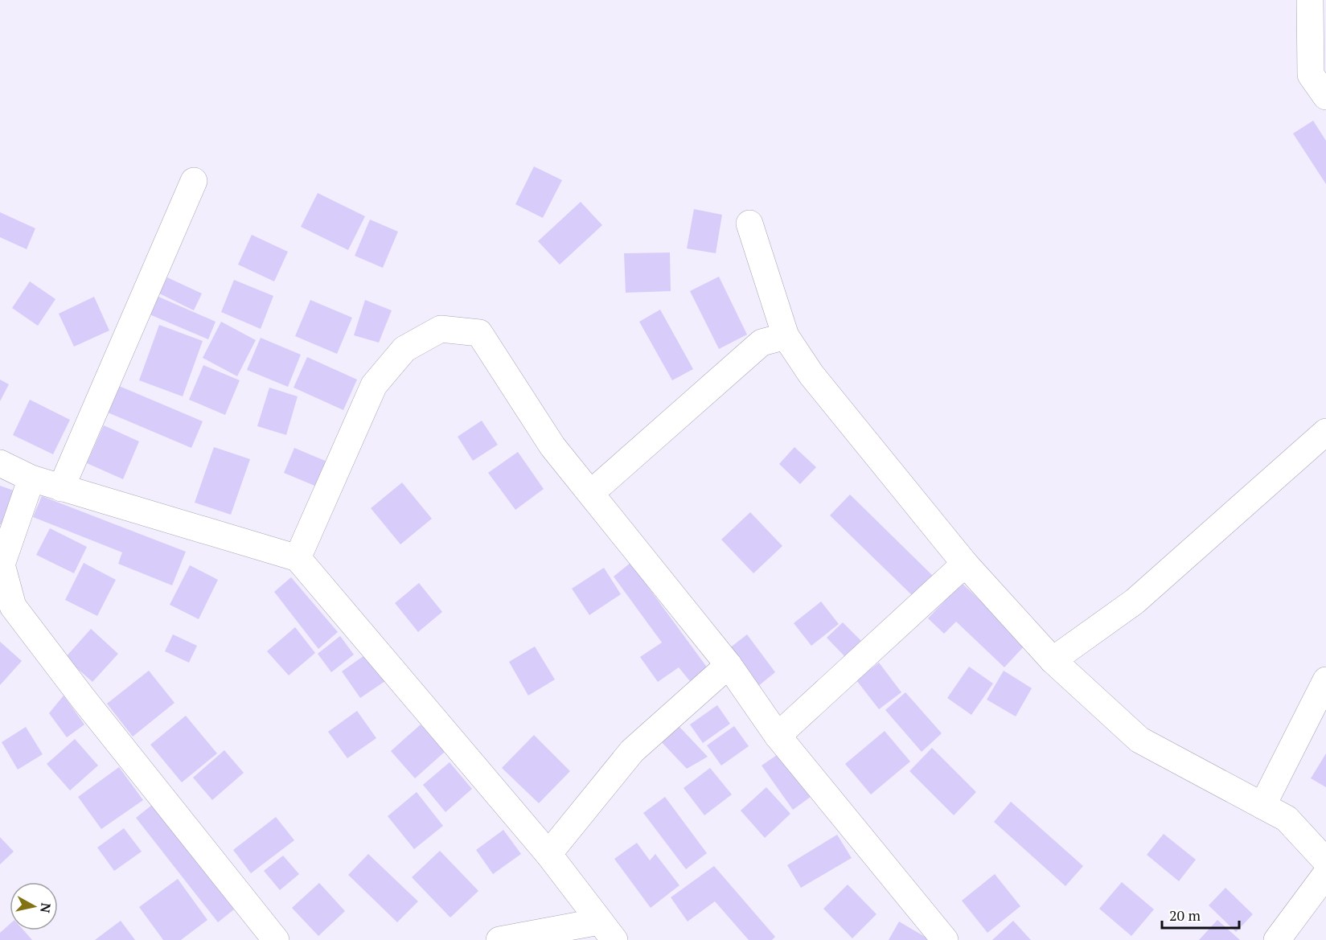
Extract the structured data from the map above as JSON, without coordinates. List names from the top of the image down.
{
  "scale_bar": "20 m",
  "north": "right"
}
